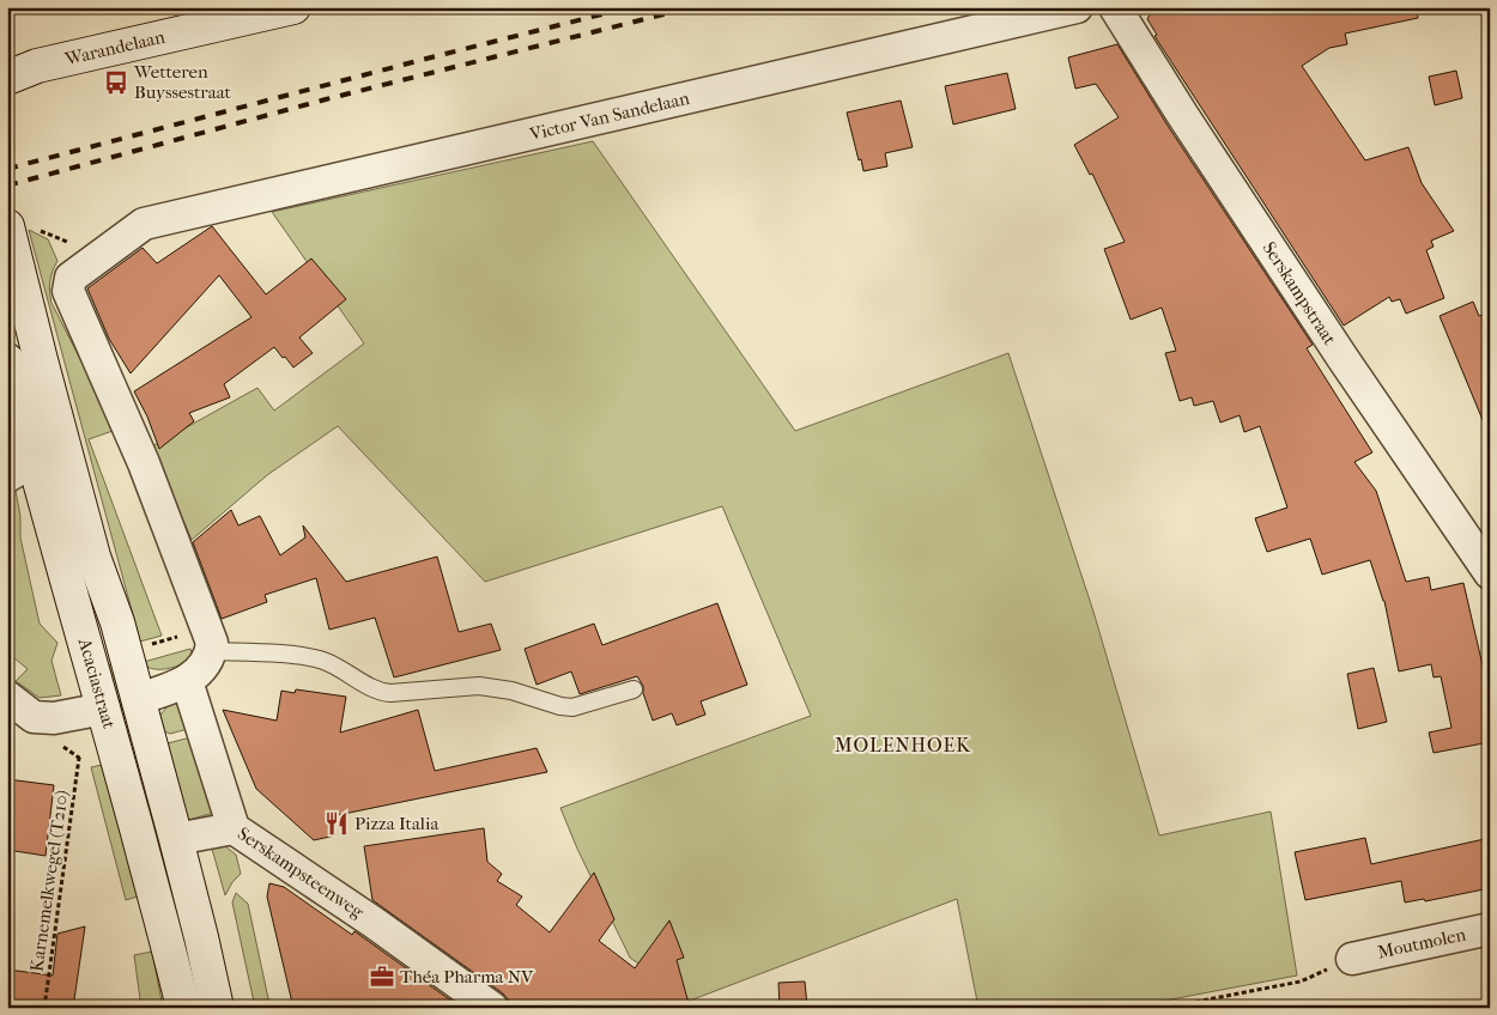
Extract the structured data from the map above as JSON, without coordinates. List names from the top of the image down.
{
  "streets": {
    "main road": ["Warandelaan", "Acaciastraat"],
    "street": [
      "Victor Van Sandelaan",
      "Serskampstraat",
      "Serskampsteenweg",
      "Moutmolen"
    ],
    "path": ["Karnemelkwegel (T210)"]
  },
  "crossings": [
    ["Victor Van Sandelaan", "Acaciastraat"],
    ["Acaciastraat", "Serskampsteenweg"]
  ],
  "districts": ["MOLENHOEK"],
  "places": {
    "bus stop": ["Wetteren Buyssestraat"],
    "restaurant": ["Pizza Italia"],
    "office": ["Théa Pharma NV"]
  }
}
